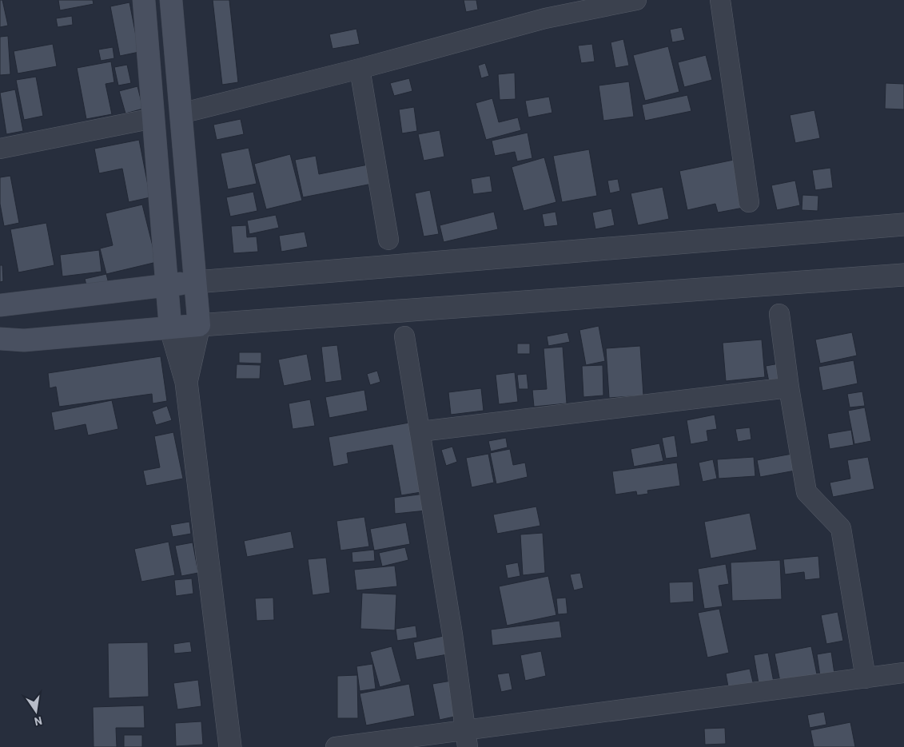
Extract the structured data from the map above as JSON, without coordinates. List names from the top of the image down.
{
  "north": "bottom"
}
